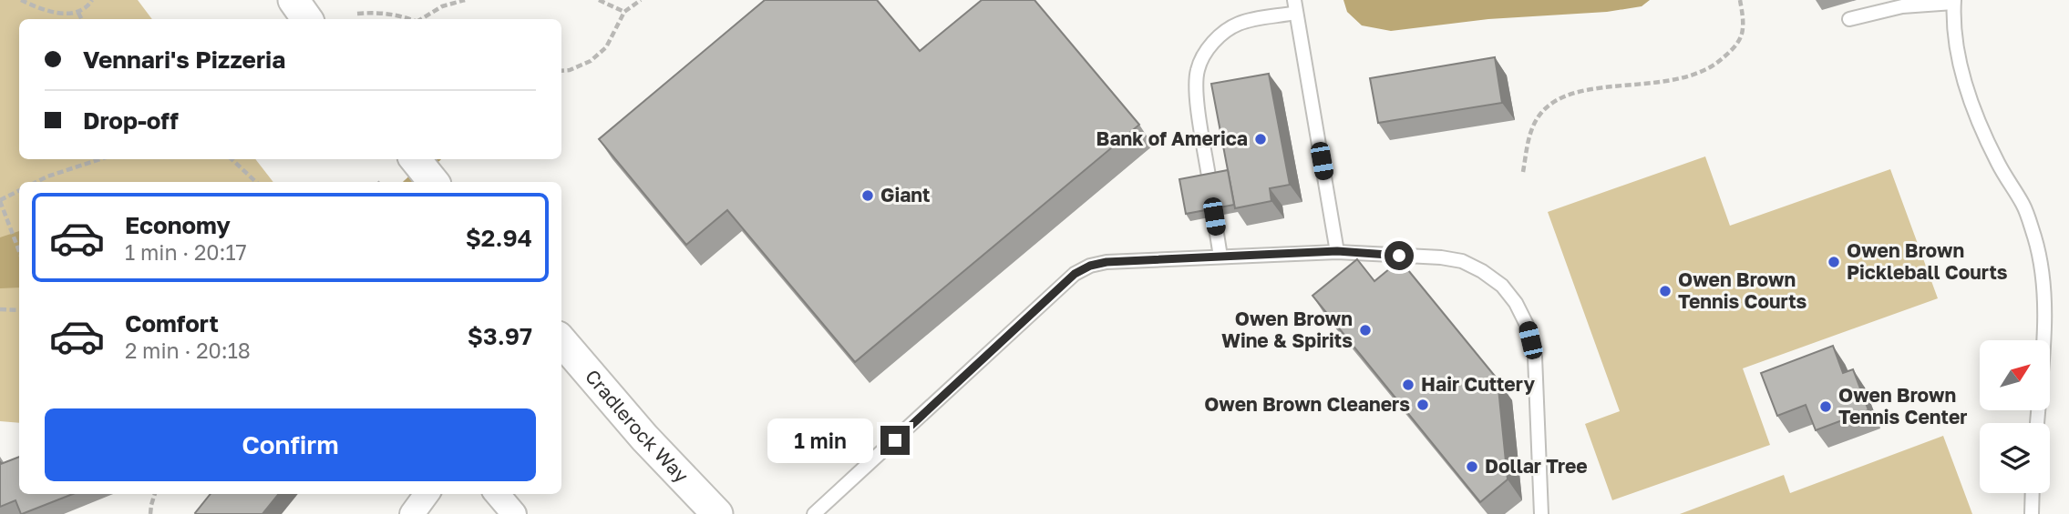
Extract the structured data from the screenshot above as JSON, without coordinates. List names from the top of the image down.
{
  "streets": {
    "street": ["Cradlerock Way"]
  },
  "places": [
    "Bank of America",
    "Giant",
    "Owen Brown Pickleball Courts",
    "Owen Brown Tennis Courts",
    "Owen Brown Wine & Spirits",
    "Hair Cuttery",
    "Owen Brown Cleaners",
    "Owen Brown Tennis Center",
    "Dollar Tree"
  ],
  "north": "top right",
  "page": {
    "banner": ["Vennari's Pizzeria", "Drop-off"],
    "list": [
      {
        "name": "Economy",
        "note": "1 min · 20:17",
        "value": "$2.94"
      },
      {
        "name": "Comfort",
        "note": "2 min · 20:18",
        "value": "$3.97"
      }
    ],
    "buttons": "Confirm",
    "bubble": "1 min"
  }
}
